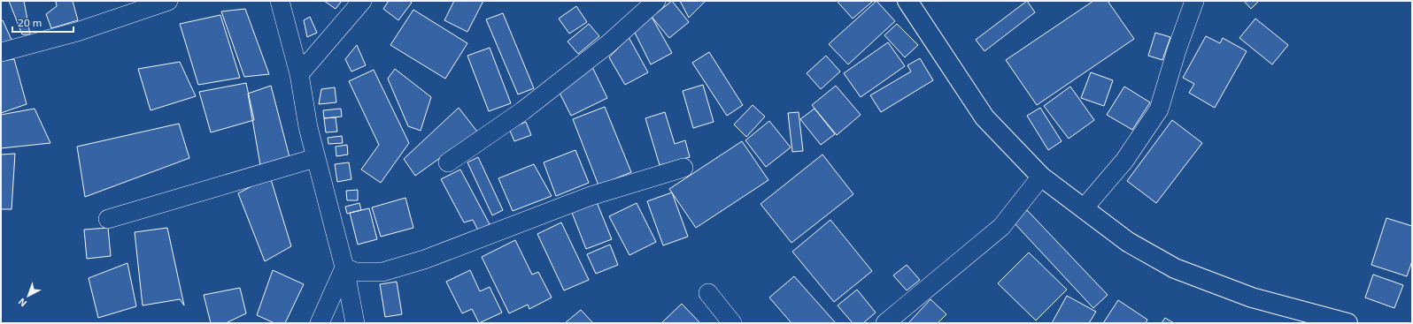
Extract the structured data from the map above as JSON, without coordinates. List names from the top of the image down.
{
  "scale_bar": "20 m",
  "north": "bottom left"
}
